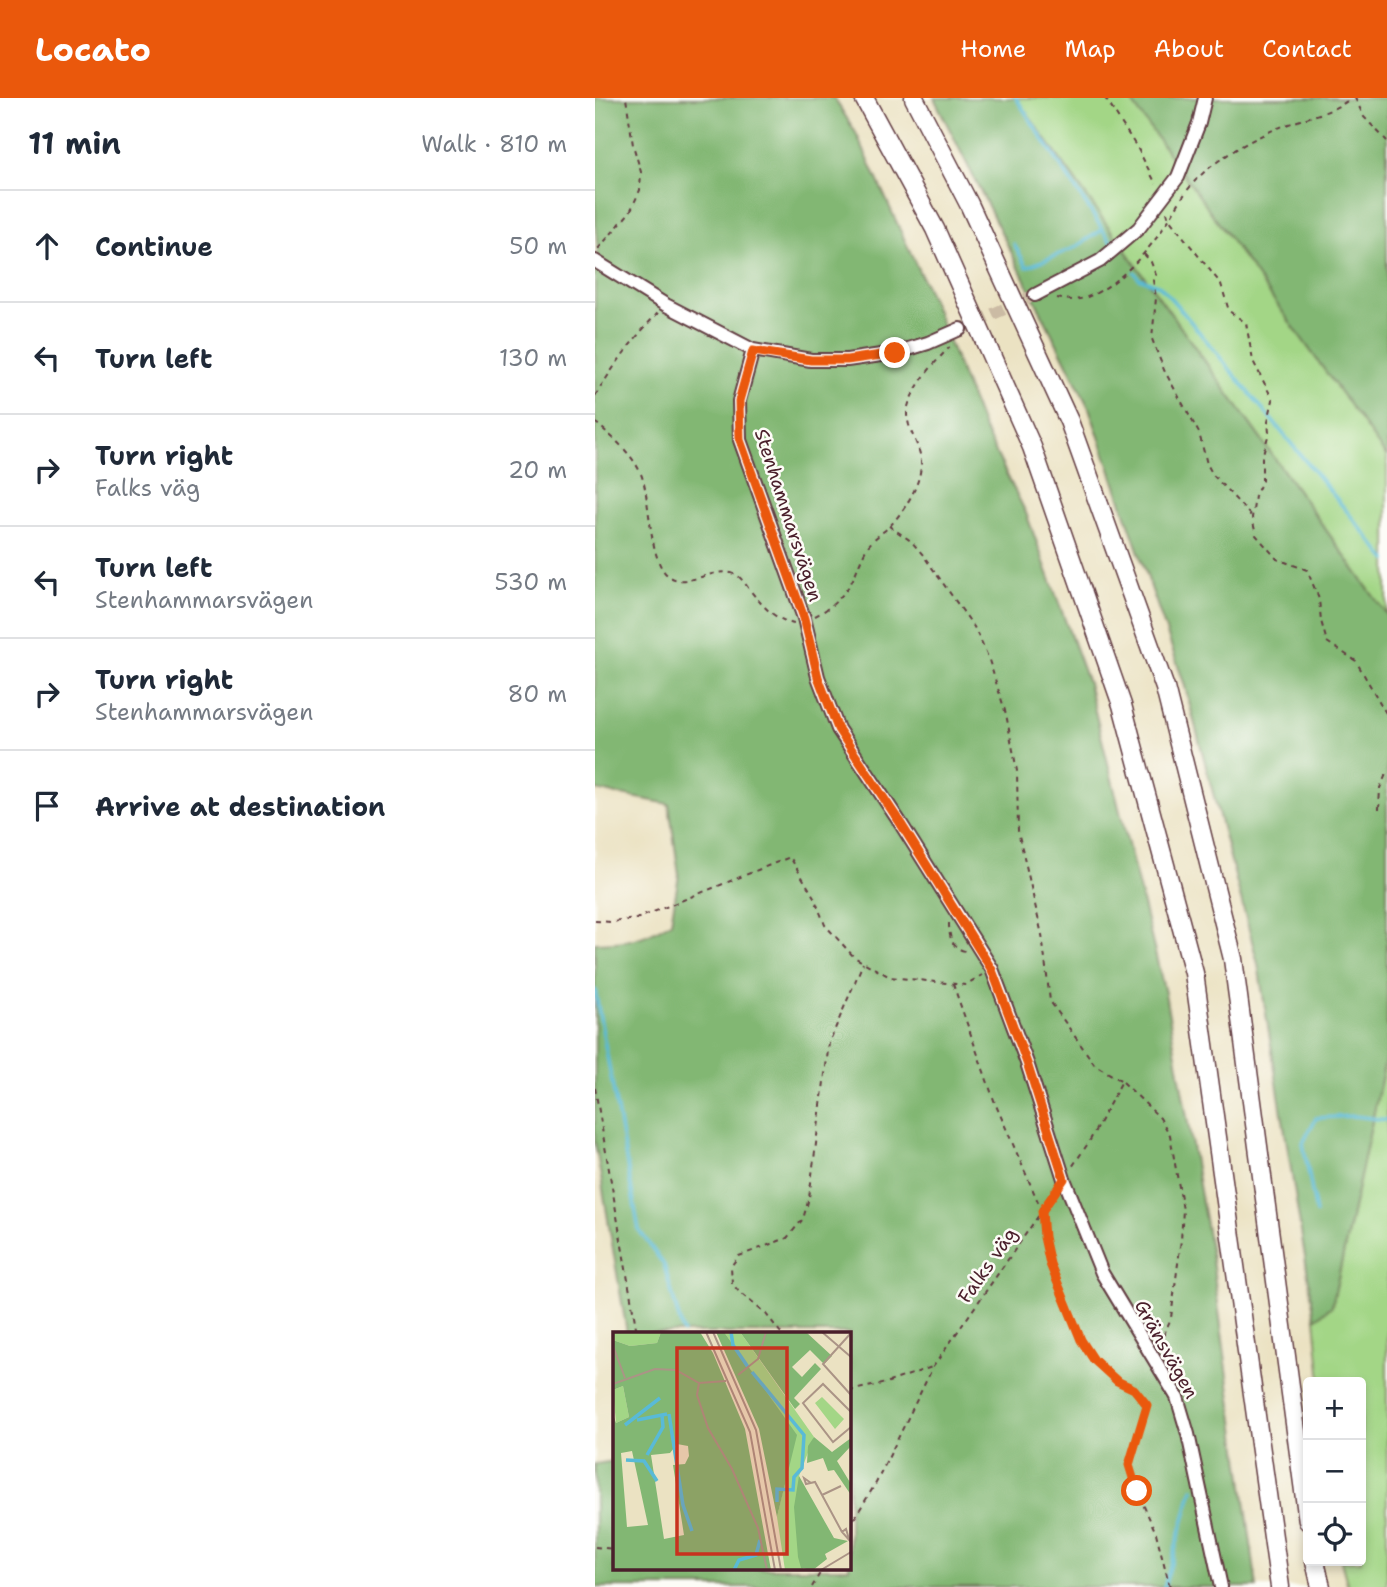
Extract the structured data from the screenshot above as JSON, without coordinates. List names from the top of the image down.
{
  "streets": {
    "street": ["Stenhammarsvägen", "Gränsvägen"],
    "path": ["Falks väg"]
  },
  "crossings": [
    ["Stenhammarsvägen", "Falks väg"],
    ["Stenhammarsvägen", "Gränsvägen"],
    ["Falks väg", "Gränsvägen"]
  ],
  "page": {
    "header": "Locato",
    "nav": [
      "Home",
      "Map",
      "About",
      "Contact"
    ],
    "heading": ["11 min", "Walk · 810 m"],
    "list": [
      ["Continue", "50 m"],
      ["Turn left", "130 m"],
      ["Turn right", "Falks väg", "20 m"],
      ["Turn left", "Stenhammarsvägen", "530 m"],
      ["Turn right", "Stenhammarsvägen", "80 m"],
      "Arrive at destination"
    ],
    "map_buttons": ["+", "−"]
  }
}
